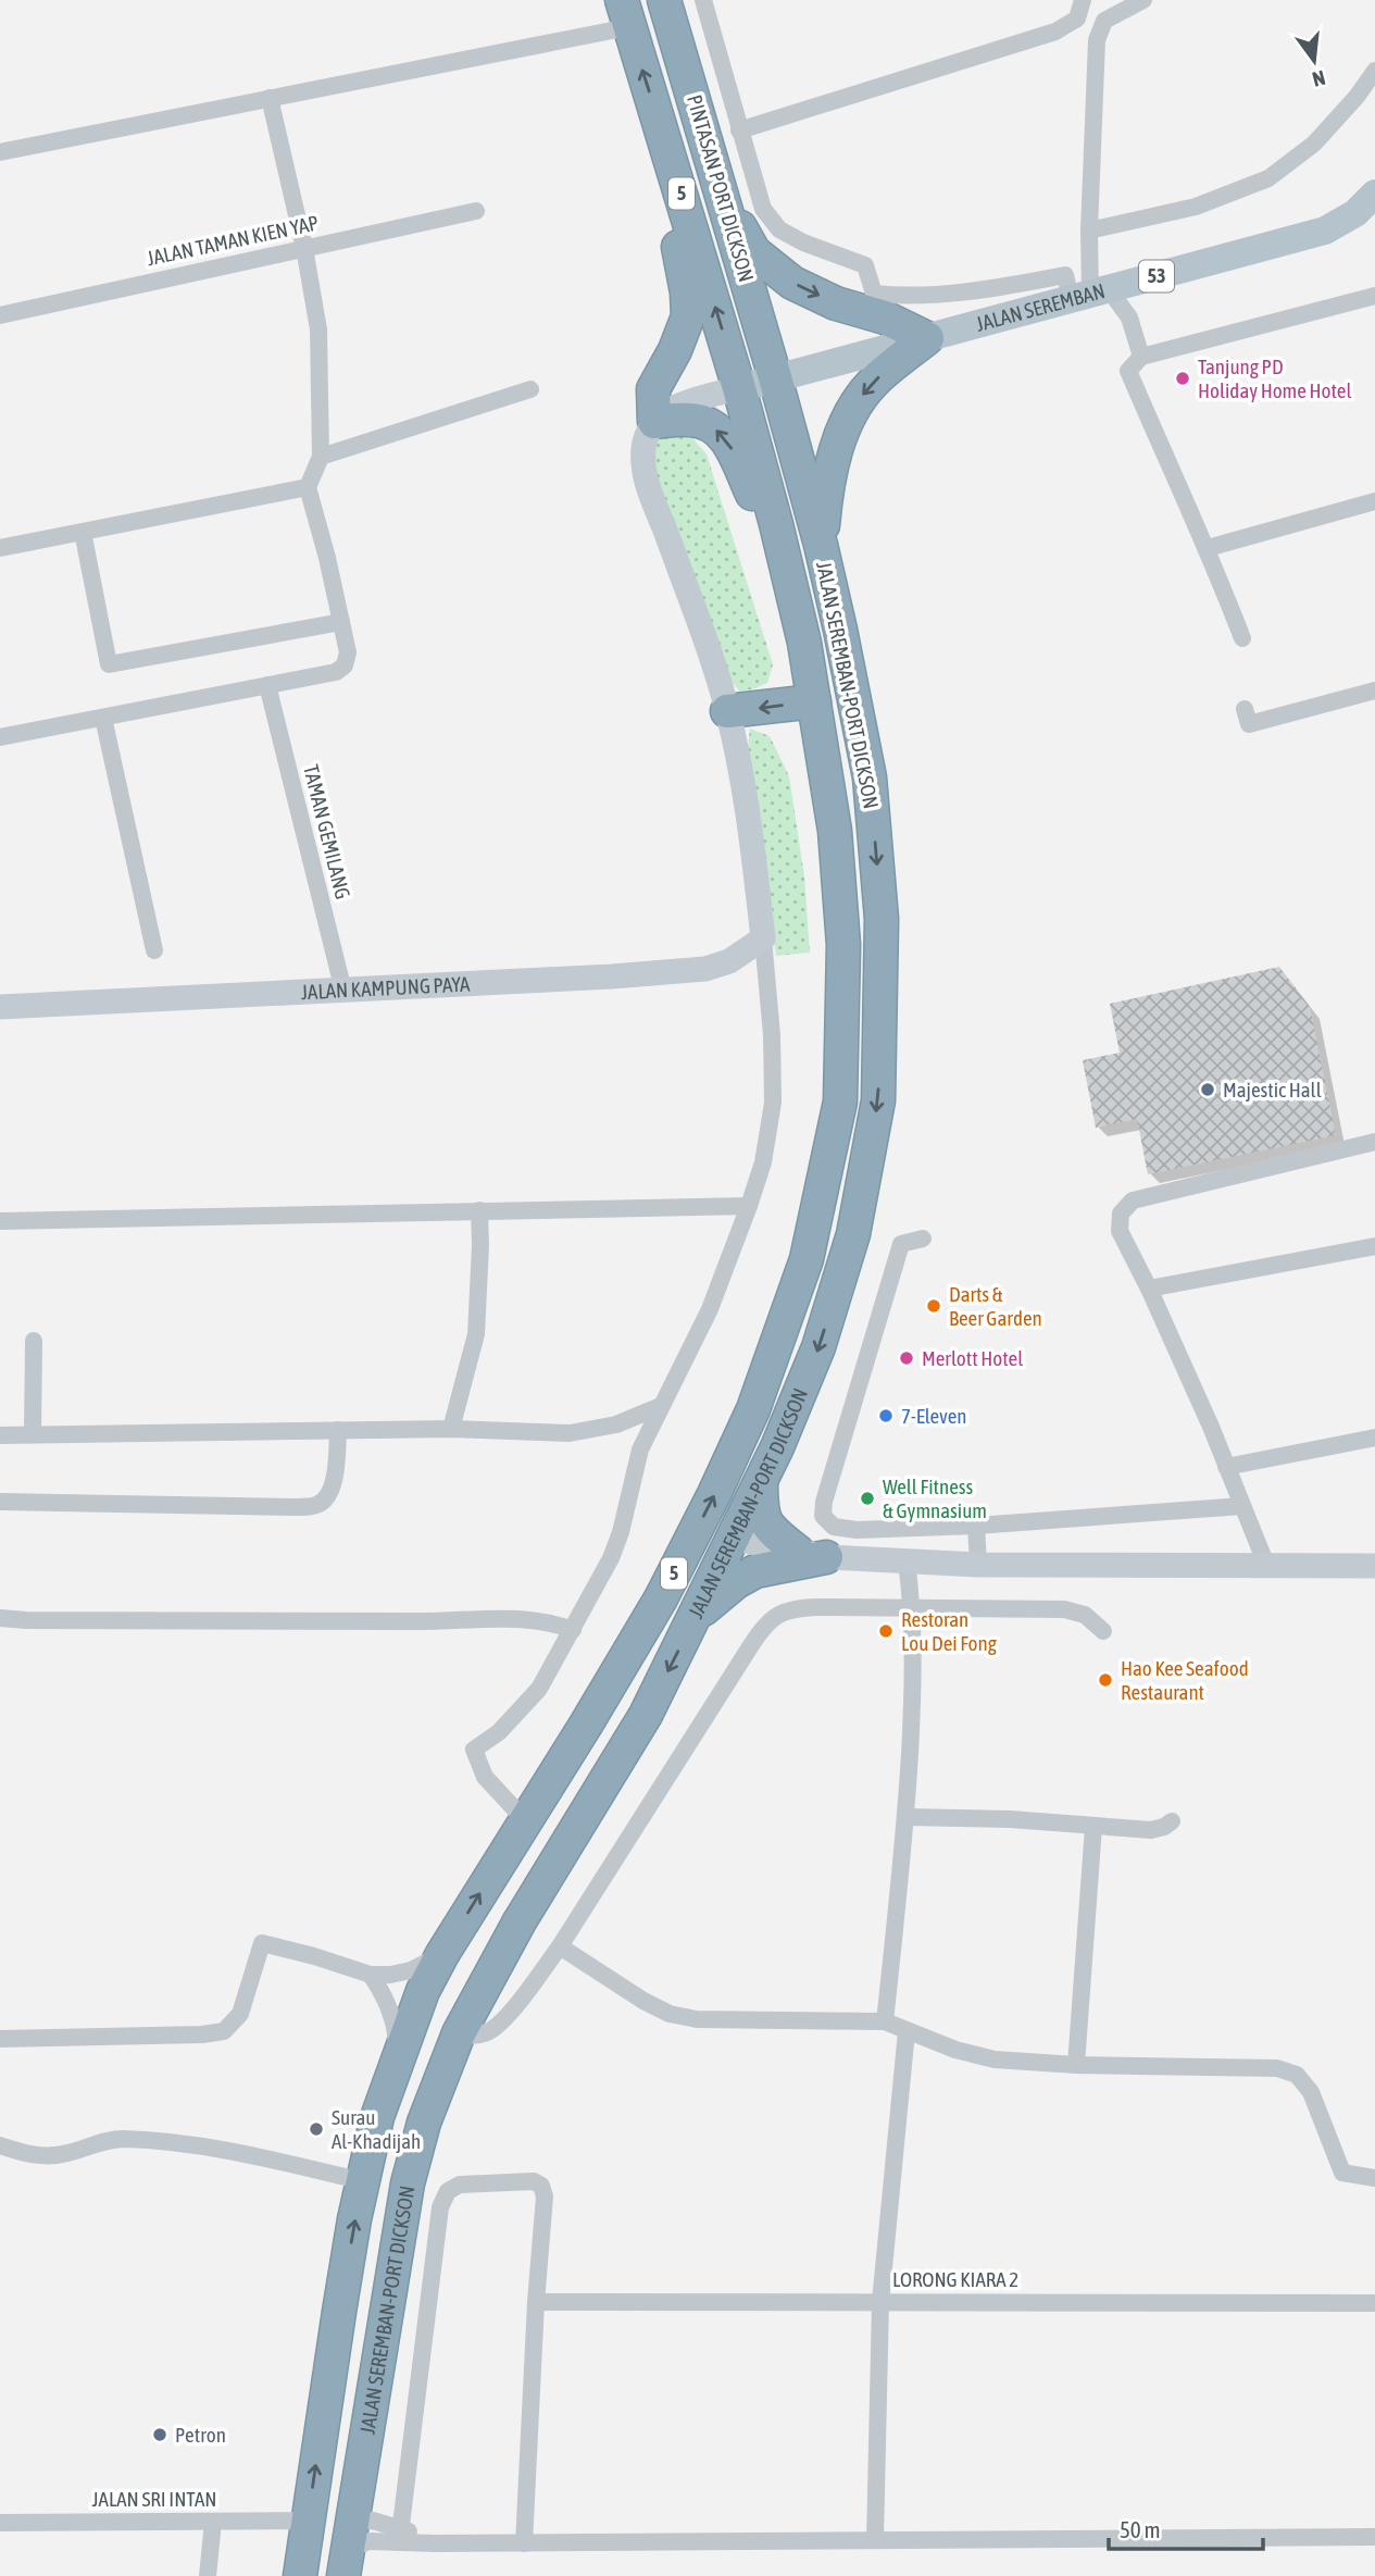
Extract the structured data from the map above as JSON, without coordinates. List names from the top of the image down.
{
  "streets": {
    "highway": ["PINTASAN PORT DICKSON", "5", "JALAN SEREMBAN-PORT DICKSON"],
    "main road": ["53", "JALAN SEREMBAN"],
    "street": [
      "JALAN TAMAN KIEN YAP",
      "TAMAN GEMILANG",
      "JALAN KAMPUNG PAYA",
      "LORONG KIARA 2",
      "JALAN SRI INTAN"
    ]
  },
  "crossings": [
    ["PINTASAN PORT DICKSON", "JALAN SEREMBAN"],
    ["PINTASAN PORT DICKSON", "JALAN SEREMBAN-PORT DICKSON"],
    ["JALAN SEREMBAN", "JALAN SEREMBAN-PORT DICKSON"],
    ["JALAN SEREMBAN-PORT DICKSON", "JALAN SRI INTAN"],
    ["TAMAN GEMILANG", "JALAN KAMPUNG PAYA"]
  ],
  "places": [
    "Tanjung PD Holiday Home Hotel",
    "Majestic Hall",
    "Darts & Beer Garden",
    "Merlott Hotel",
    "7-Eleven",
    "Well Fitness & Gymnasium",
    "Restoran Lou Dei Fong",
    "Hao Kee Seafood Restaurant",
    "Surau Al-Khadijah",
    "Petron"
  ],
  "scale_bar": "50 m",
  "north": "bottom"
}
